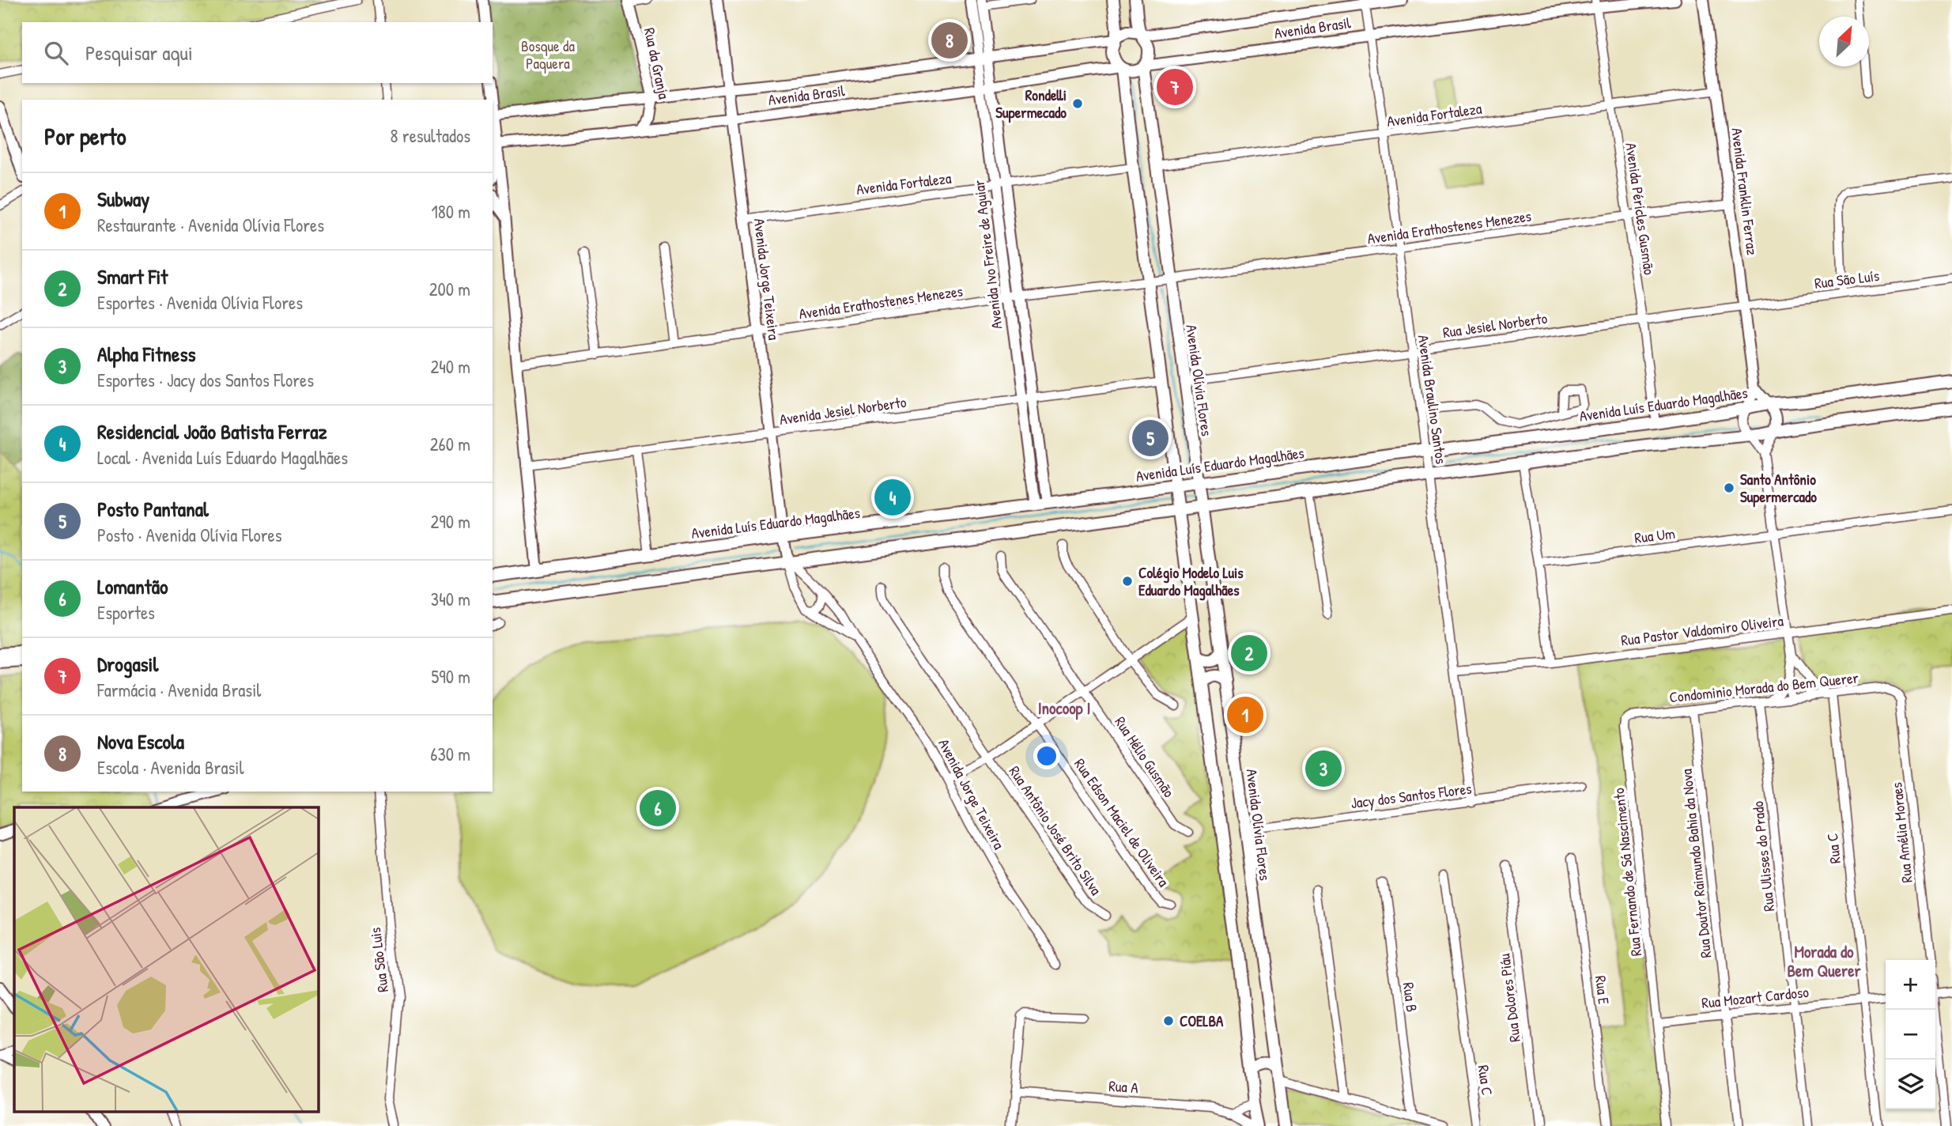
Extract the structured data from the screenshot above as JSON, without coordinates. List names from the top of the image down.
{
  "streets": {
    "main road": ["Avenida Brasil", "Avenida Olívia Flores", "Avenida Luís Eduardo Magalhães"],
    "street": [
      "Rua da Granja",
      "Avenida Fortaleza",
      "Avenida Franklin Ferraz",
      "Avenida Péricles Gusmão",
      "Avenida Erathostenes Menezes",
      "Avenida Ivo Freire de Aguiar",
      "Avenida Jorge Teixeira",
      "Rua São Luís",
      "Rua Jesiel Norberto",
      "Avenida Braulino Santos",
      "Avenida Jesiel Norberto",
      "Rua Um",
      "Rua Pastor Valdomiro Oliveira",
      "Condominio Morada do Bem Querer",
      "Rua Hélio Gusmão",
      "Jacy dos Santos Flores",
      "Rua Edson Maciel de Oliveira",
      "Rua Antônio José Brito Silva",
      "Rua Amélia Moraes",
      "Rua C",
      "Rua Ulisses do Prado",
      "Rua Doutor Raimundo Bahia da Nova",
      "Rua Fernando de Sá Nascimento",
      "Rua São Luis",
      "Rua E",
      "Rua B",
      "Rua Mozart Cardoso",
      "Rua Dolores Piáu",
      "Rua A"
    ]
  },
  "crossings": [
    ["Avenida Brasil", "Rua da Granja"],
    ["Avenida Brasil", "Avenida Péricles Gusmão"],
    ["Avenida Brasil", "Avenida Ivo Freire de Aguiar"],
    ["Avenida Brasil", "Avenida Jorge Teixeira"],
    ["Avenida Brasil", "Avenida Olívia Flores"],
    ["Avenida Brasil", "Avenida Braulino Santos"],
    ["Avenida Fortaleza", "Avenida Franklin Ferraz"],
    ["Avenida Fortaleza", "Avenida Péricles Gusmão"],
    ["Avenida Fortaleza", "Avenida Ivo Freire de Aguiar"],
    ["Avenida Fortaleza", "Avenida Jorge Teixeira"],
    ["Avenida Fortaleza", "Avenida Olívia Flores"],
    ["Avenida Fortaleza", "Avenida Braulino Santos"],
    ["Avenida Franklin Ferraz", "Avenida Erathostenes Menezes"],
    ["Avenida Franklin Ferraz", "Rua São Luís"],
    ["Avenida Franklin Ferraz", "Rua Jesiel Norberto"],
    ["Avenida Péricles Gusmão", "Avenida Erathostenes Menezes"],
    ["Avenida Péricles Gusmão", "Rua Jesiel Norberto"],
    ["Avenida Péricles Gusmão", "Avenida Luís Eduardo Magalhães"],
    ["Avenida Erathostenes Menezes", "Avenida Ivo Freire de Aguiar"],
    ["Avenida Erathostenes Menezes", "Avenida Jorge Teixeira"],
    ["Avenida Erathostenes Menezes", "Avenida Olívia Flores"],
    ["Avenida Erathostenes Menezes", "Avenida Braulino Santos"],
    ["Avenida Ivo Freire de Aguiar", "Avenida Luís Eduardo Magalhães"],
    ["Avenida Ivo Freire de Aguiar", "Avenida Jesiel Norberto"],
    ["Avenida Jorge Teixeira", "Avenida Luís Eduardo Magalhães"],
    ["Avenida Jorge Teixeira", "Avenida Jesiel Norberto"],
    ["Rua São Luís", "Rua Jesiel Norberto"],
    ["Rua Jesiel Norberto", "Avenida Olívia Flores"],
    ["Rua Jesiel Norberto", "Avenida Braulino Santos"],
    ["Avenida Olívia Flores", "Avenida Luís Eduardo Magalhães"],
    ["Avenida Olívia Flores", "Jacy dos Santos Flores"],
    ["Avenida Braulino Santos", "Avenida Luís Eduardo Magalhães"],
    ["Avenida Braulino Santos", "Rua Pastor Valdomiro Oliveira"],
    ["Avenida Braulino Santos", "Jacy dos Santos Flores"],
    ["Condominio Morada do Bem Querer", "Rua Amélia Moraes"],
    ["Condominio Morada do Bem Querer", "Rua C"],
    ["Condominio Morada do Bem Querer", "Rua Ulisses do Prado"],
    ["Condominio Morada do Bem Querer", "Rua Doutor Raimundo Bahia da Nova"],
    ["Condominio Morada do Bem Querer", "Rua Fernando de Sá Nascimento"],
    ["Rua C", "Rua Mozart Cardoso"],
    ["Rua Ulisses do Prado", "Rua Mozart Cardoso"],
    ["Rua Doutor Raimundo Bahia da Nova", "Rua Mozart Cardoso"],
    ["Rua Fernando de Sá Nascimento", "Rua Mozart Cardoso"]
  ],
  "districts": ["Inocoop I", "Morada do Bem Querer"],
  "parks": ["Bosque da Paquera"],
  "places": [
    "Rondelli Supermecado",
    "Santo Antônio Supermercado",
    "Colégio Modelo Luis Eduardo Magalhães",
    "COELBA"
  ],
  "north": "top right",
  "page": {
    "pins": [
      "8",
      "7",
      "5",
      "4",
      "2",
      "1",
      "3",
      "6"
    ],
    "search": "Pesquisar aqui",
    "heading": ["Por perto", "8 resultados"],
    "list": [
      {
        "mark": "1",
        "name": "Subway",
        "note": "Restaurante · Avenida Olívia Flores",
        "value": "180 m"
      },
      {
        "mark": "2",
        "name": "Smart Fit",
        "note": "Esportes · Avenida Olívia Flores",
        "value": "200 m"
      },
      {
        "mark": "3",
        "name": "Alpha Fitness",
        "note": "Esportes · Jacy dos Santos Flores",
        "value": "240 m"
      },
      {
        "mark": "4",
        "name": "Residencial João Batista Ferraz",
        "note": "Local · Avenida Luís Eduardo Magalhães",
        "value": "260 m"
      },
      {
        "mark": "5",
        "name": "Posto Pantanal",
        "note": "Posto · Avenida Olívia Flores",
        "value": "290 m"
      },
      {
        "mark": "6",
        "name": "Lomantão",
        "note": "Esportes",
        "value": "340 m"
      },
      {
        "mark": "7",
        "name": "Drogasil",
        "note": "Farmácia · Avenida Brasil",
        "value": "590 m"
      },
      {
        "mark": "8",
        "name": "Nova Escola",
        "note": "Escola · Avenida Brasil",
        "value": "630 m"
      }
    ],
    "map_buttons": ["+", "−"]
  }
}
